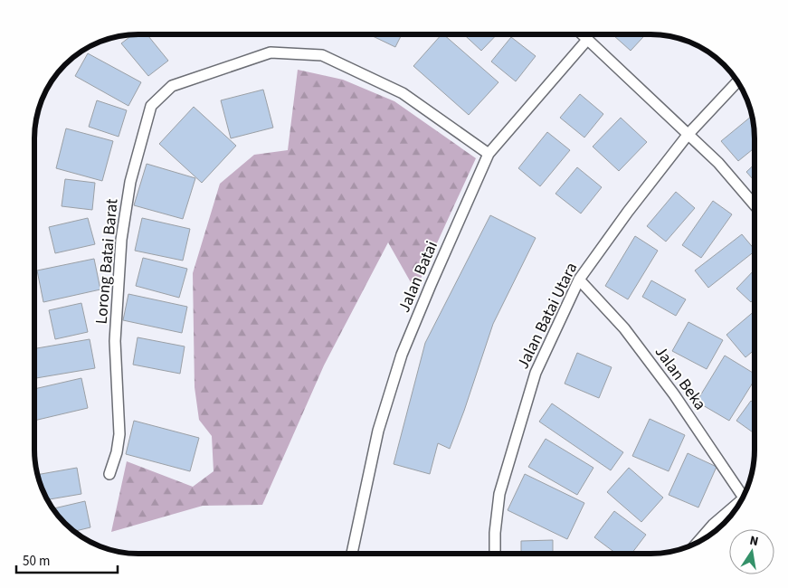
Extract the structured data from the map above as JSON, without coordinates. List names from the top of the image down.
{
  "streets": {
    "street": [
      "Lorong Batai Barat",
      "Jalan Batai",
      "Jalan Batai Utara",
      "Jalan Beka"
    ]
  },
  "crossings": [
    ["Lorong Batai Barat", "Jalan Batai"],
    ["Jalan Batai Utara", "Jalan Beka"]
  ],
  "scale_bar": "50 m",
  "north": "top"
}
